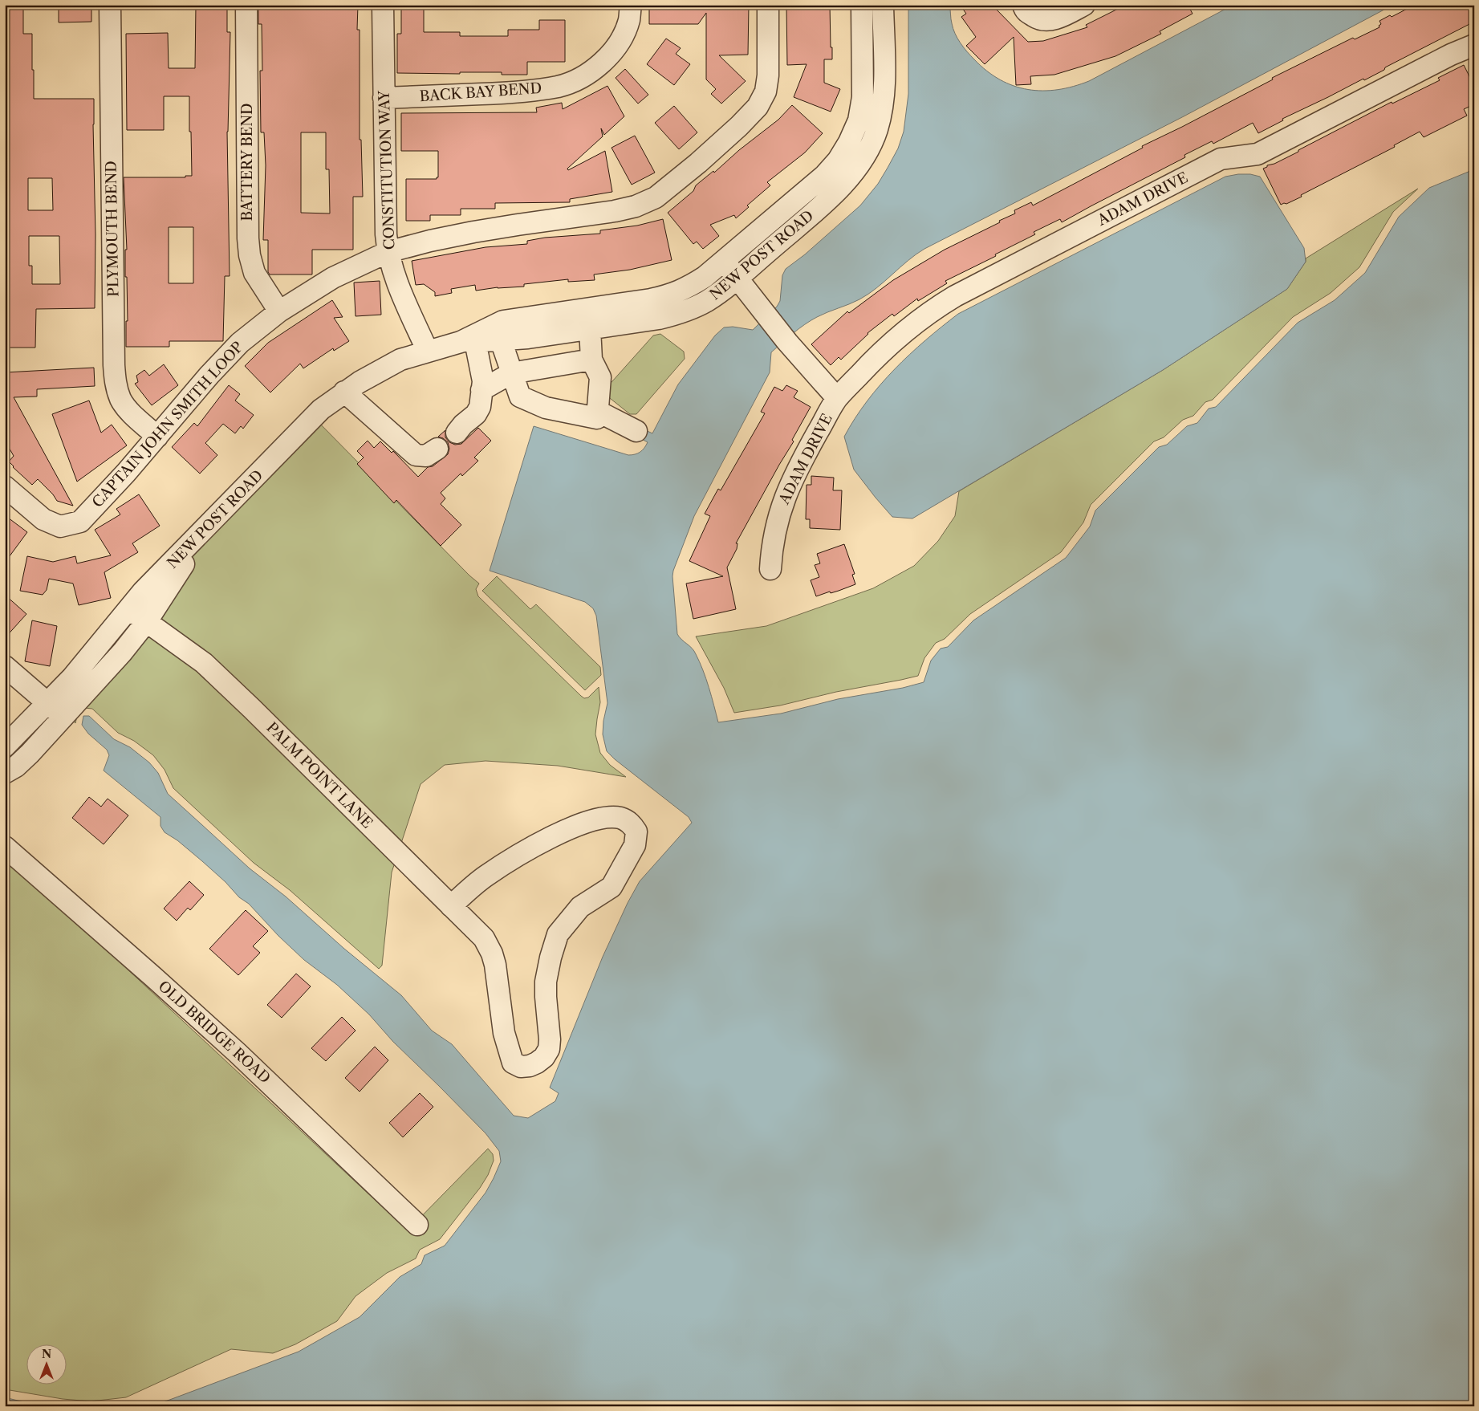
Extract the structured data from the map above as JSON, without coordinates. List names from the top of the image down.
{
  "streets": {
    "street": [
      "BACK BAY BEND",
      "BATTERY BEND",
      "CONSTITUTION WAY",
      "ADAM DRIVE",
      "PLYMOUTH BEND",
      "NEW POST ROAD",
      "CAPTAIN JOHN SMITH LOOP",
      "PALM POINT LANE",
      "OLD BRIDGE ROAD"
    ]
  },
  "crossings": [
    ["BACK BAY BEND", "CONSTITUTION WAY"],
    ["BATTERY BEND", "CAPTAIN JOHN SMITH LOOP"],
    ["CONSTITUTION WAY", "NEW POST ROAD"],
    ["CONSTITUTION WAY", "CAPTAIN JOHN SMITH LOOP"],
    ["ADAM DRIVE", "NEW POST ROAD"],
    ["PLYMOUTH BEND", "CAPTAIN JOHN SMITH LOOP"],
    ["NEW POST ROAD", "PALM POINT LANE"]
  ],
  "north": "top"
}
